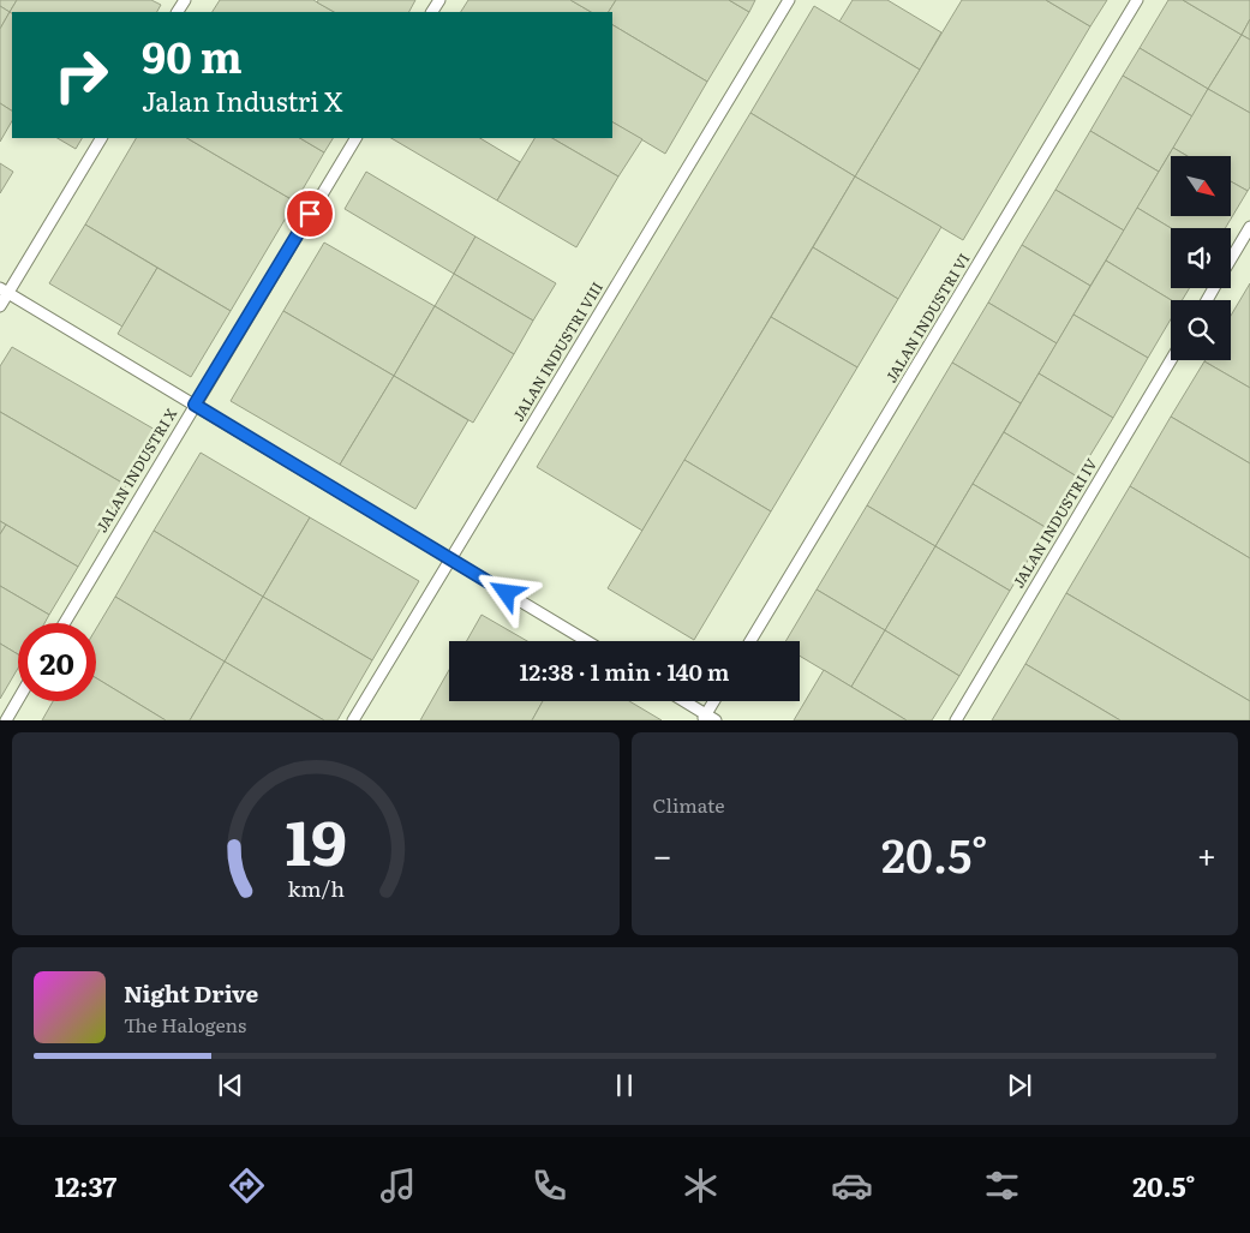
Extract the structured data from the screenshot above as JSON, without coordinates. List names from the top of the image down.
{
  "streets": {
    "lane": [
      "JALAN INDUSTRI VI",
      "JALAN INDUSTRI VIII",
      "JALAN INDUSTRI X",
      "JALAN INDUSTRI IV"
    ]
  },
  "north": "bottom right",
  "page": {
    "turn": ["90 m", "Jalan Industri X"],
    "limit": "20",
    "trip": "12:38 · 1 min · 140 m",
    "tile": "Climate",
    "heat": ["−", "20.5°", "+"],
    "song": ["Night Drive", "The Halogens"],
    "tabs": ["12:37", "20.5°"],
    "gauge": ["19", "km/h"]
  }
}
